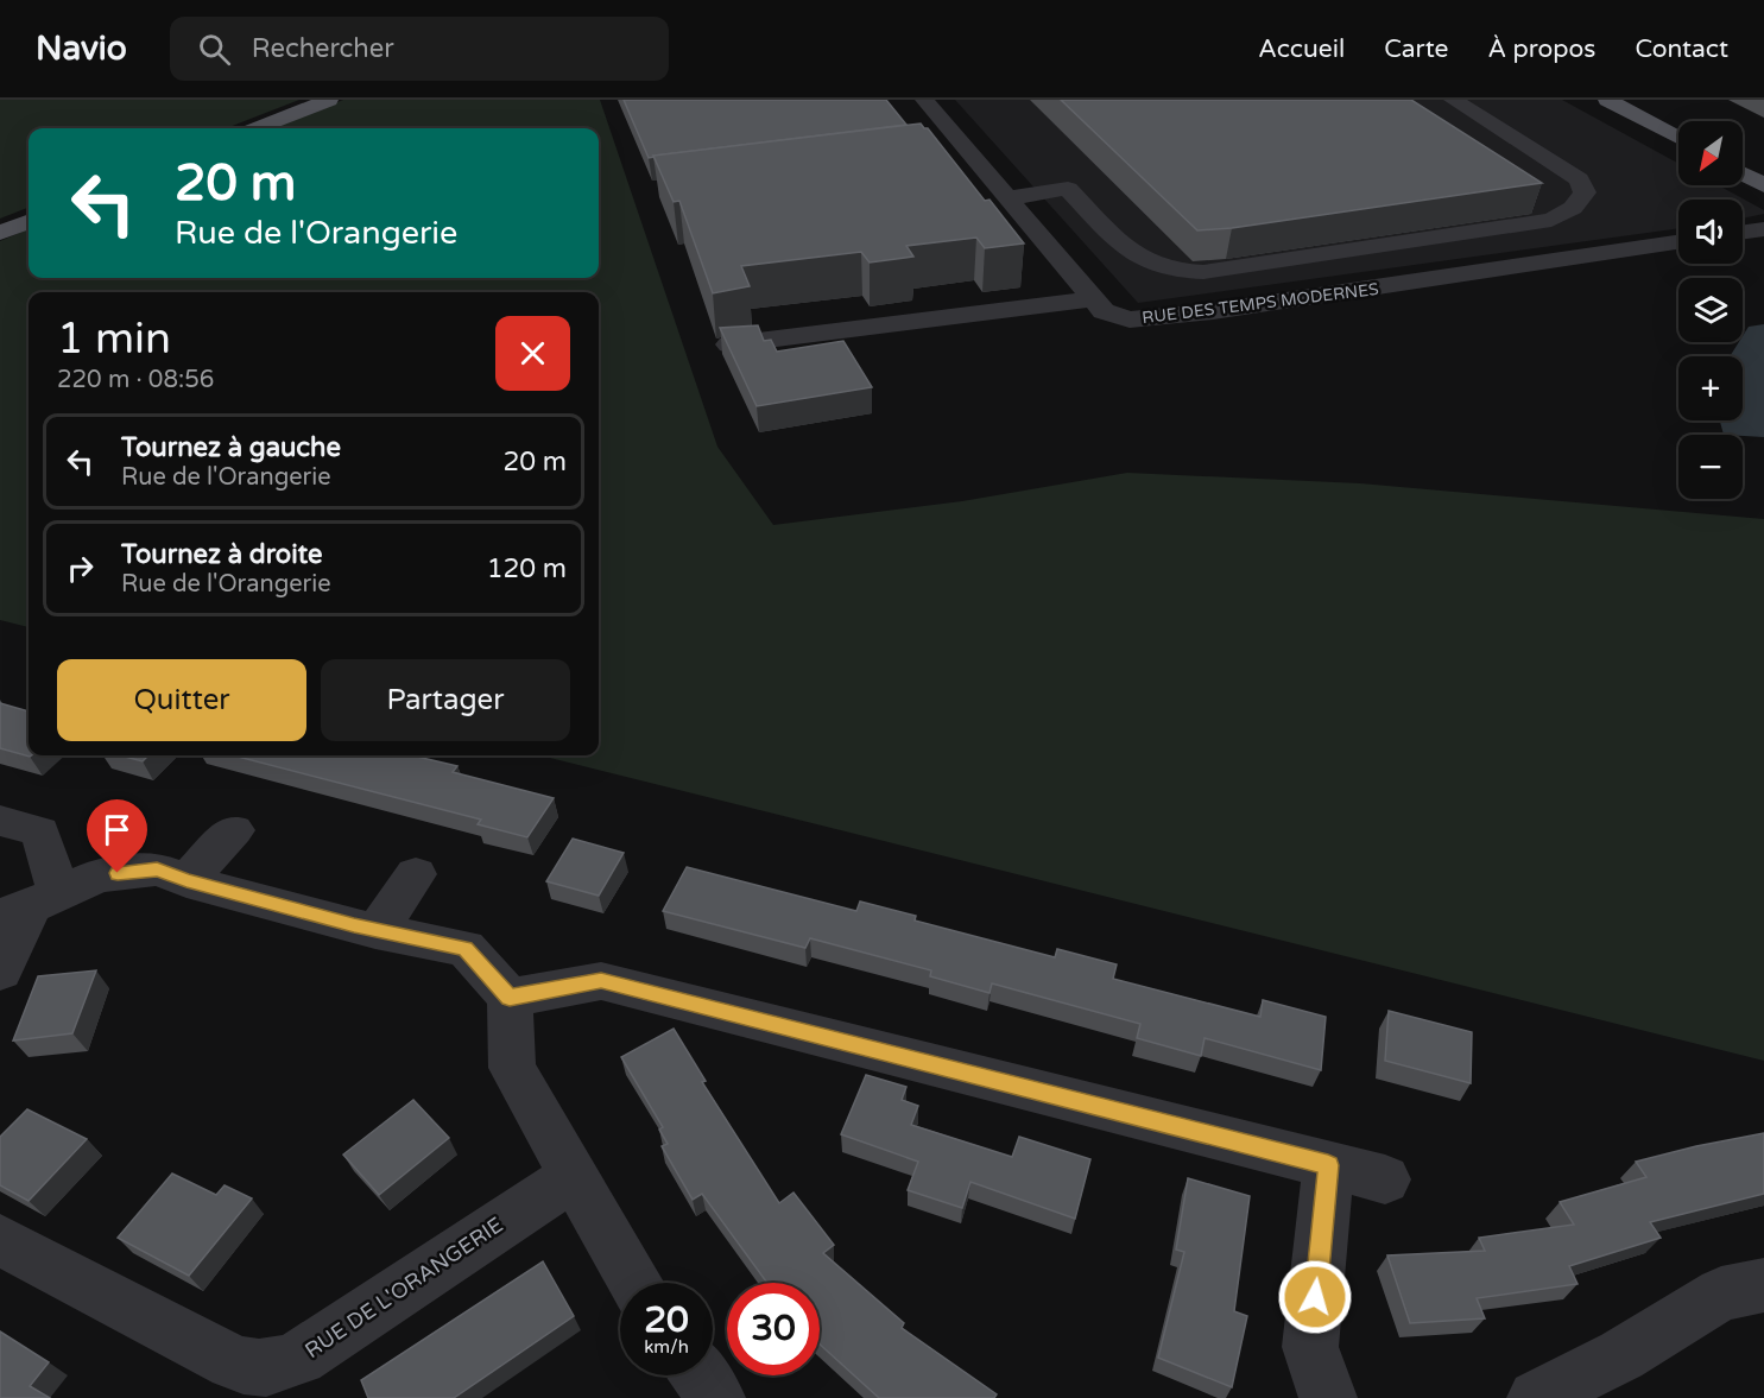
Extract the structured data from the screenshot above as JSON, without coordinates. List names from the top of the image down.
{
  "streets": {
    "street": ["RUE DES TEMPS MODERNES", "RUE DE L'ORANGERIE"]
  },
  "north": "bottom left",
  "page": {
    "header": "Navio",
    "search": "Rechercher",
    "nav": [
      "Accueil",
      "Carte",
      "À propos",
      "Contact"
    ],
    "map_buttons": ["+", "−"],
    "turn": ["20 m", "Rue de l'Orangerie"],
    "heading": ["1 min", "220 m · 08:56"],
    "list": [
      {
        "name": "Tournez à gauche",
        "note": "Rue de l'Orangerie",
        "value": "20 m"
      },
      {
        "name": "Tournez à droite",
        "note": "Rue de l'Orangerie",
        "value": "120 m"
      }
    ],
    "buttons": ["Quitter", "Partager"],
    "speed": "20 km/h",
    "limit": "30"
  }
}
